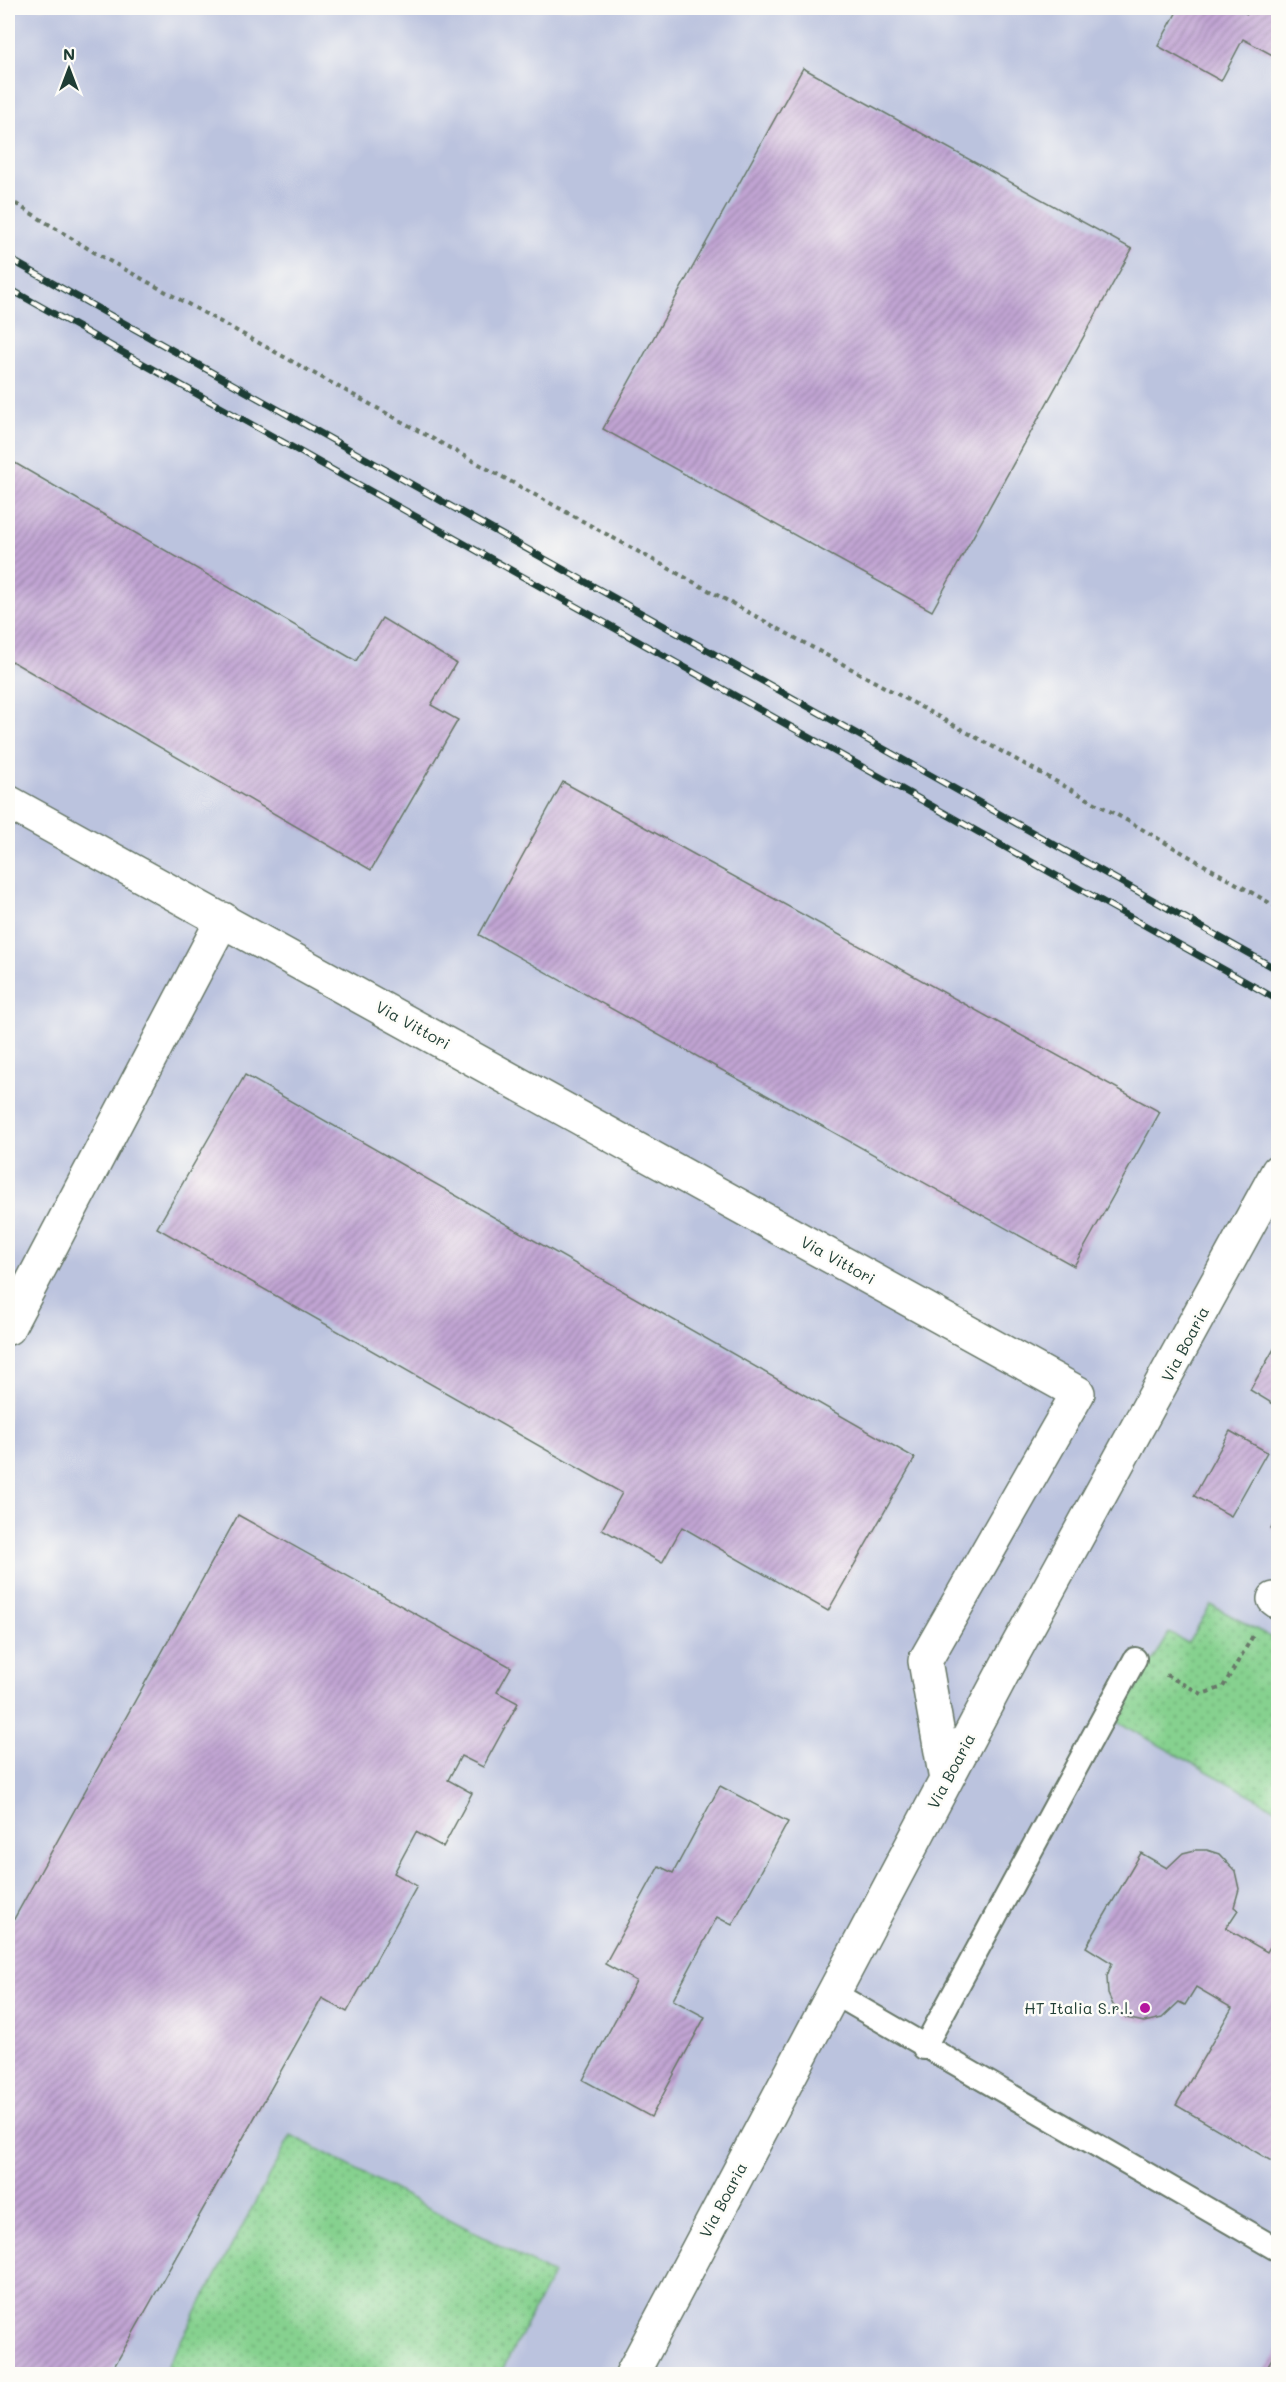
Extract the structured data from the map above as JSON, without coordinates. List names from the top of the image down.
{
  "streets": {
    "street": ["Via Vittori", "Via Boaria"]
  },
  "crossings": [
    ["Via Vittori", "Via Boaria"]
  ],
  "places": ["HT Italia S.r.l."],
  "north": "top"
}
